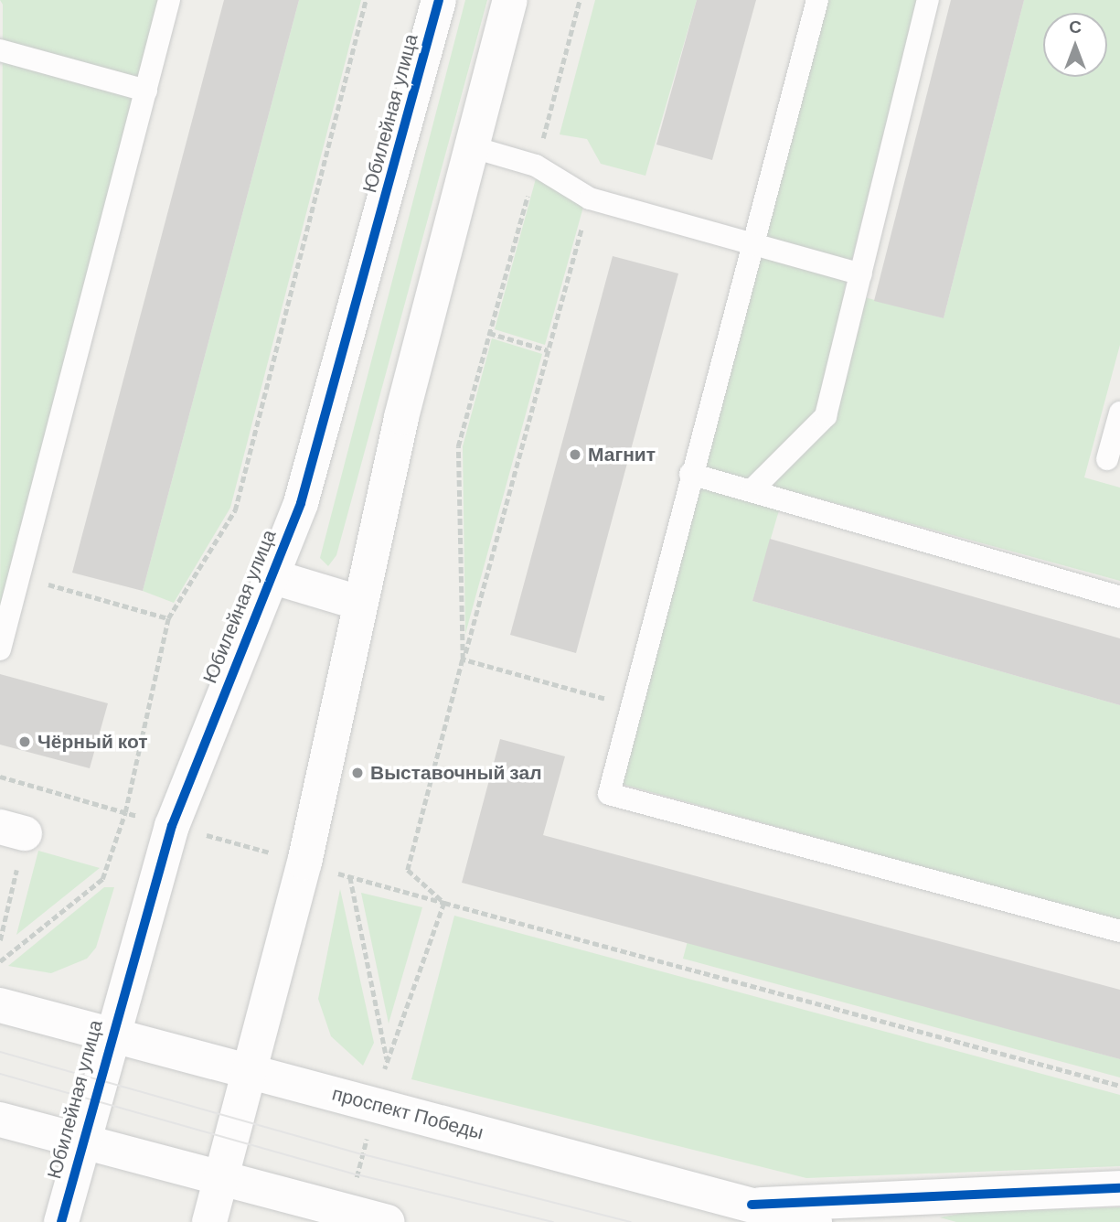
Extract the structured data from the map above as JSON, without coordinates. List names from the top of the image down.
{
  "streets": {
    "street": ["Юбилейная улица", "проспект Победы"]
  },
  "crossings": [
    ["Юбилейная улица", "проспект Победы"]
  ],
  "places": ["Магнит", "Чёрный кот", "Выставочный зал"],
  "north": "top"
}
